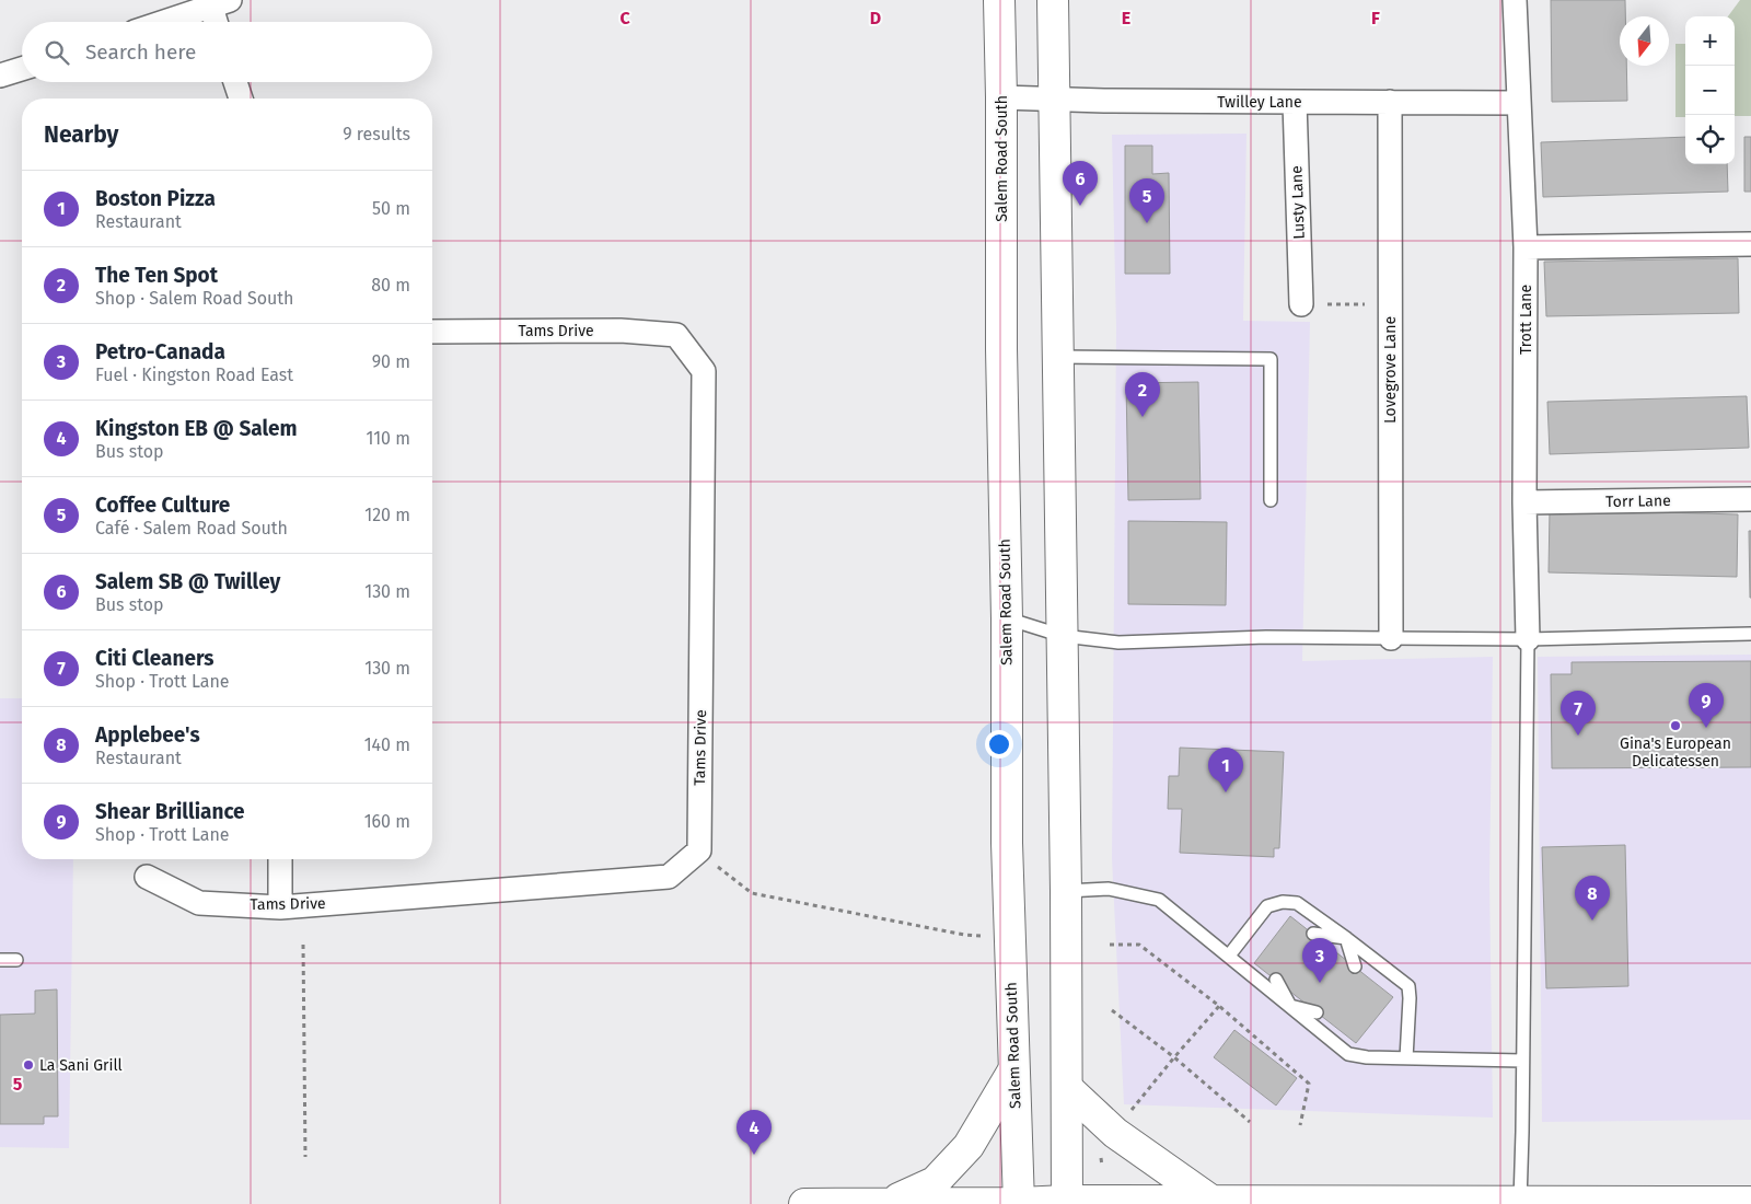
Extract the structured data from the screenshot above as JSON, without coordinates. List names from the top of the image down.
{
  "streets": {
    "main road": ["Salem Road South"],
    "street": [
      "Twilley Lane",
      "Lusty Lane",
      "Trott Lane",
      "Tams Drive",
      "Lovegrove Lane",
      "Torr Lane"
    ]
  },
  "crossings": [
    ["Twilley Lane", "Salem Road South"],
    ["Twilley Lane", "Lusty Lane"],
    ["Twilley Lane", "Trott Lane"],
    ["Twilley Lane", "Lovegrove Lane"],
    ["Trott Lane", "Torr Lane"]
  ],
  "places": ["Gina's European Delicatessen", "La Sani Grill"],
  "north": "bottom",
  "page": {
    "map_buttons": ["+", "−"],
    "search": "Search here",
    "heading": ["Nearby", "9 results"],
    "pins": [
      "6",
      "5",
      "2",
      "9",
      "7",
      "1",
      "8",
      "3",
      "4"
    ],
    "list": [
      {
        "mark": "1",
        "name": "Boston Pizza",
        "note": "Restaurant",
        "value": "50 m"
      },
      {
        "mark": "2",
        "name": "The Ten Spot",
        "note": "Shop · Salem Road South",
        "value": "80 m"
      },
      {
        "mark": "3",
        "name": "Petro-Canada",
        "note": "Fuel · Kingston Road East",
        "value": "90 m"
      },
      {
        "mark": "4",
        "name": "Kingston EB @ Salem",
        "note": "Bus stop",
        "value": "110 m"
      },
      {
        "mark": "5",
        "name": "Coffee Culture",
        "note": "Café · Salem Road South",
        "value": "120 m"
      },
      {
        "mark": "6",
        "name": "Salem SB @ Twilley",
        "note": "Bus stop",
        "value": "130 m"
      },
      {
        "mark": "7",
        "name": "Citi Cleaners",
        "note": "Shop · Trott Lane",
        "value": "130 m"
      },
      {
        "mark": "8",
        "name": "Applebee's",
        "note": "Restaurant",
        "value": "140 m"
      },
      {
        "mark": "9",
        "name": "Shear Brilliance",
        "note": "Shop · Trott Lane",
        "value": "160 m"
      }
    ]
  },
  "grid": {
    "columns": [
      "C",
      "D",
      "E",
      "F"
    ],
    "rows": ["5"]
  }
}
